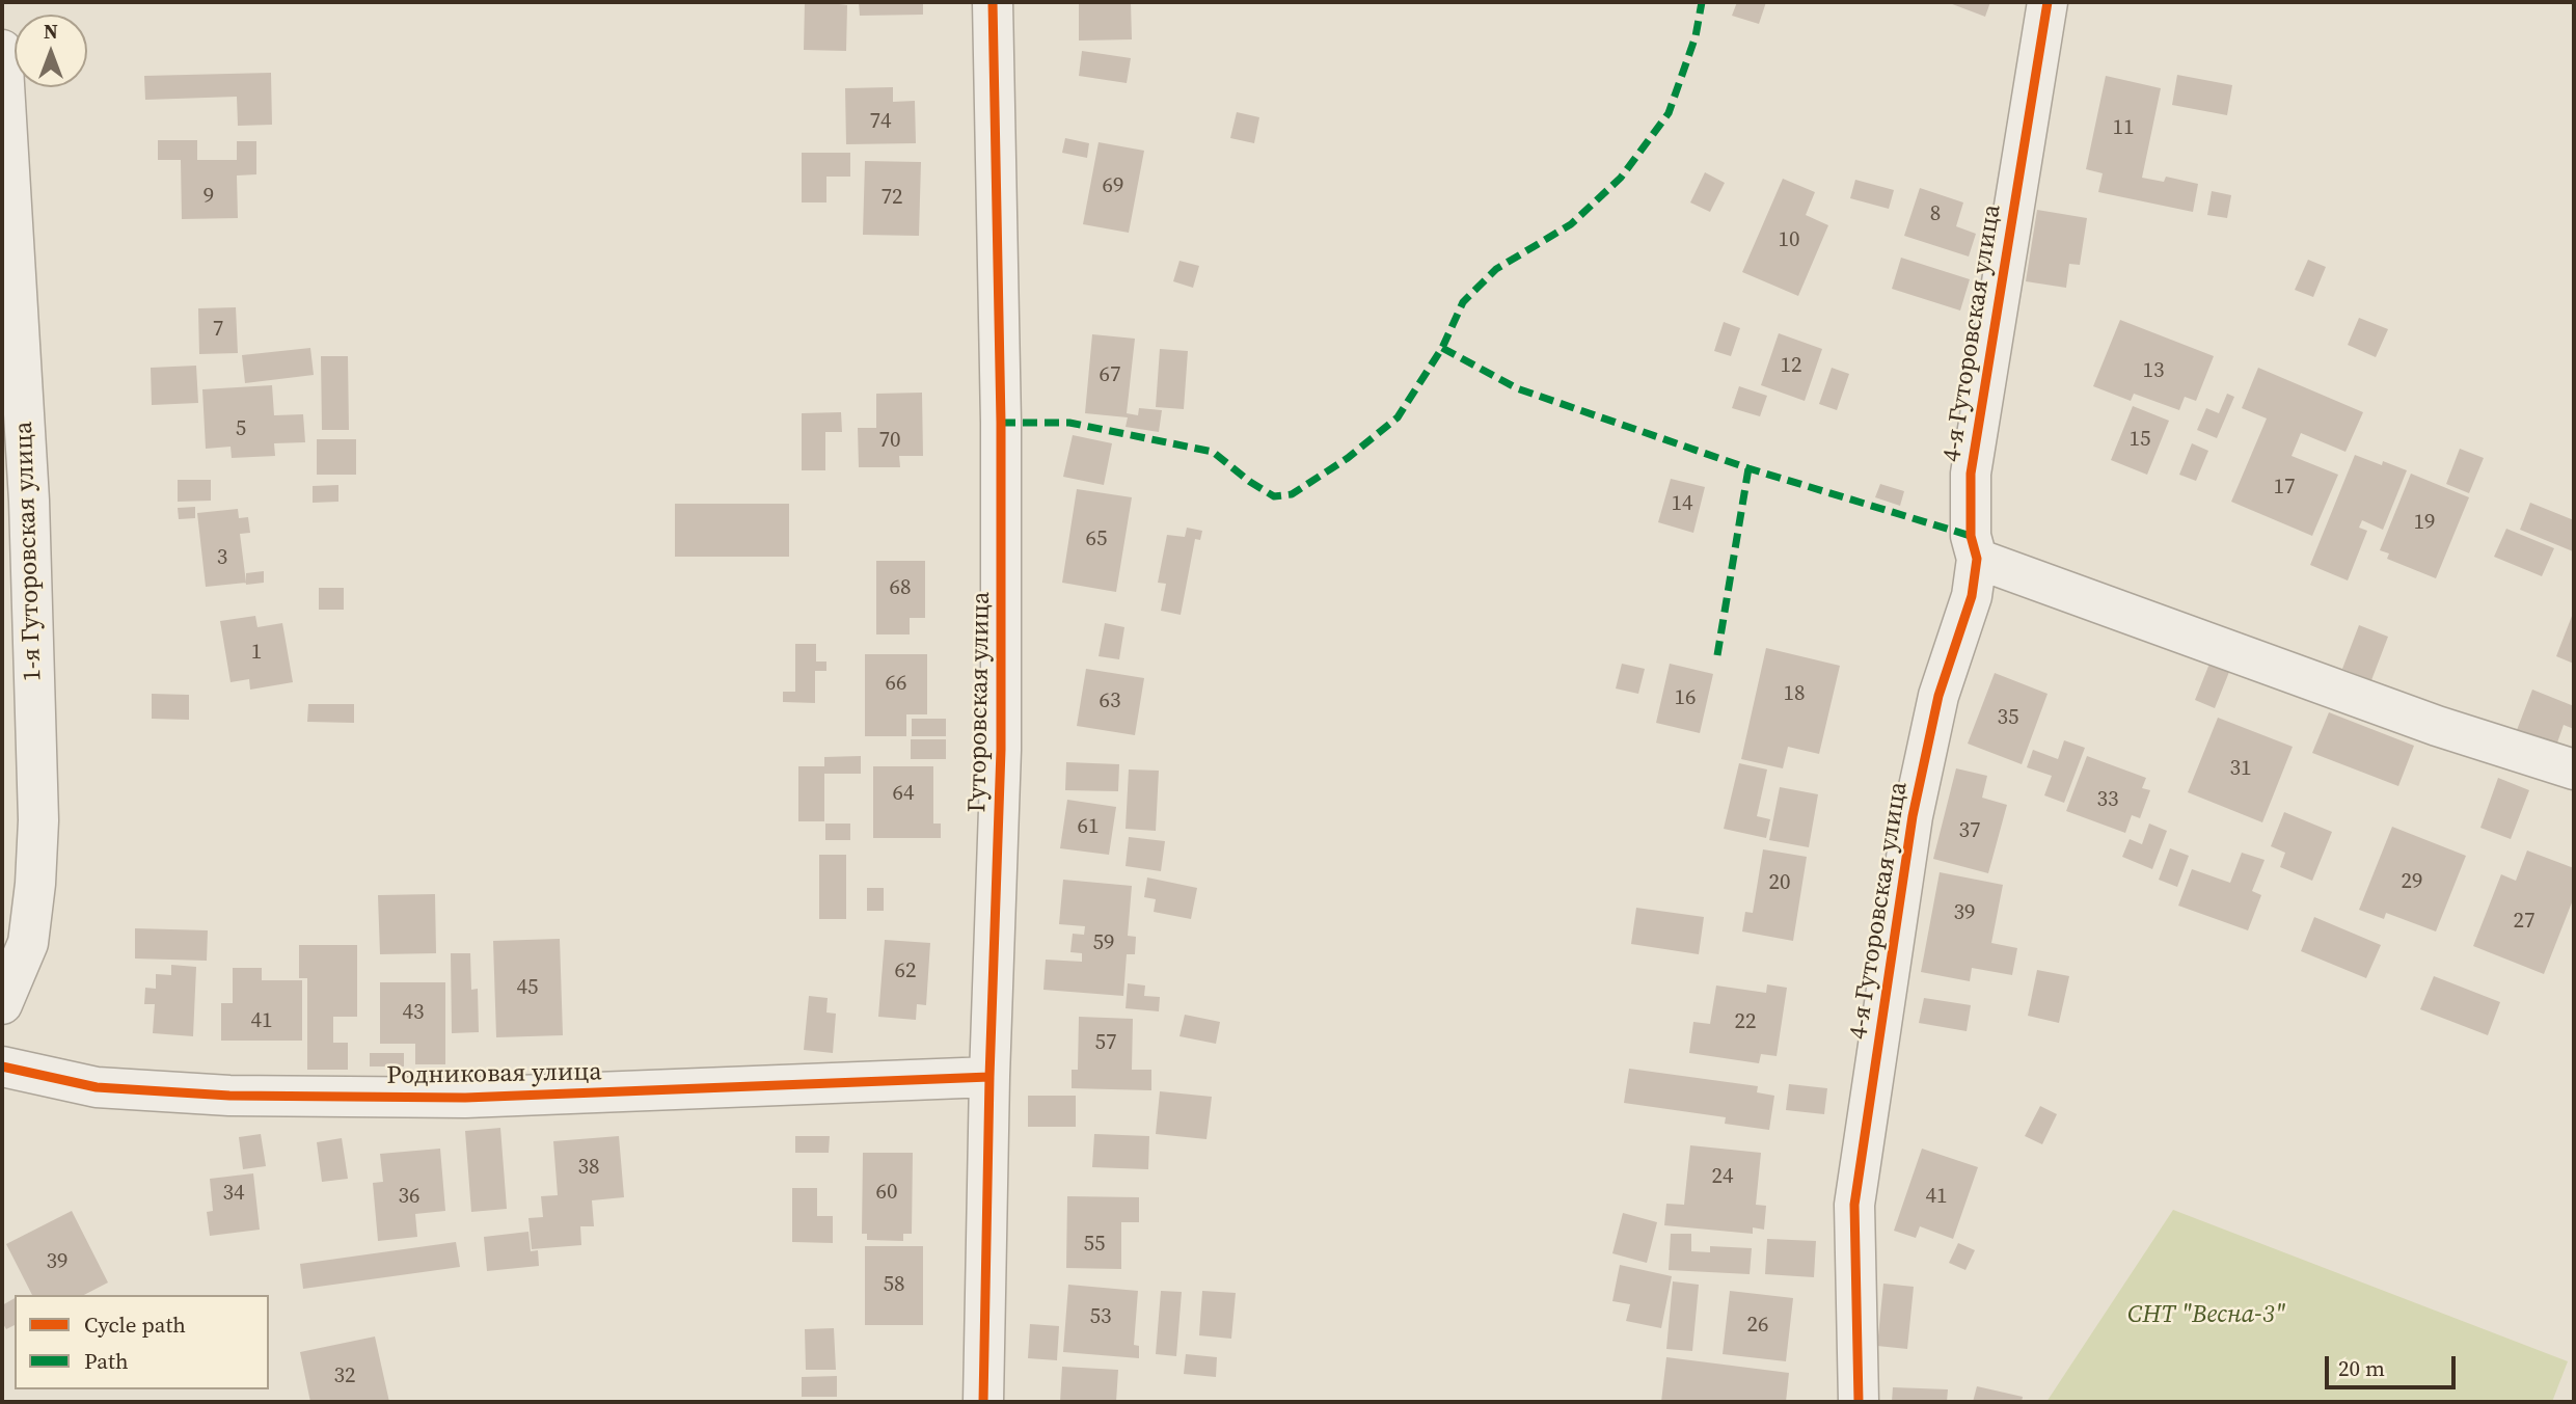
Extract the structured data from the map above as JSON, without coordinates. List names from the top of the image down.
{
  "streets": {
    "street": [
      "4-я Гуторовская улица",
      "1-я Гуторовская улица",
      "Гуторовская улица",
      "Родниковая улица"
    ]
  },
  "crossings": [
    ["Гуторовская улица", "Родниковая улица"]
  ],
  "parks": ["СНТ \"Весна-3\""],
  "house_numbers": [
    "74",
    "11",
    "69",
    "9",
    "72",
    "8",
    "10",
    "7",
    "12",
    "13",
    "67",
    "5",
    "15",
    "70",
    "17",
    "14",
    "19",
    "65",
    "3",
    "68",
    "1",
    "66",
    "18",
    "16",
    "63",
    "35",
    "31",
    "64",
    "33",
    "61",
    "37",
    "29",
    "20",
    "39",
    "27",
    "59",
    "62",
    "45",
    "43",
    "41",
    "22",
    "57",
    "38",
    "24",
    "60",
    "34",
    "36",
    "41",
    "55",
    "39",
    "58",
    "53",
    "26",
    "32"
  ],
  "legend": ["Cycle path", "Path"],
  "scale_bar": "20 m",
  "north": "top"
}
